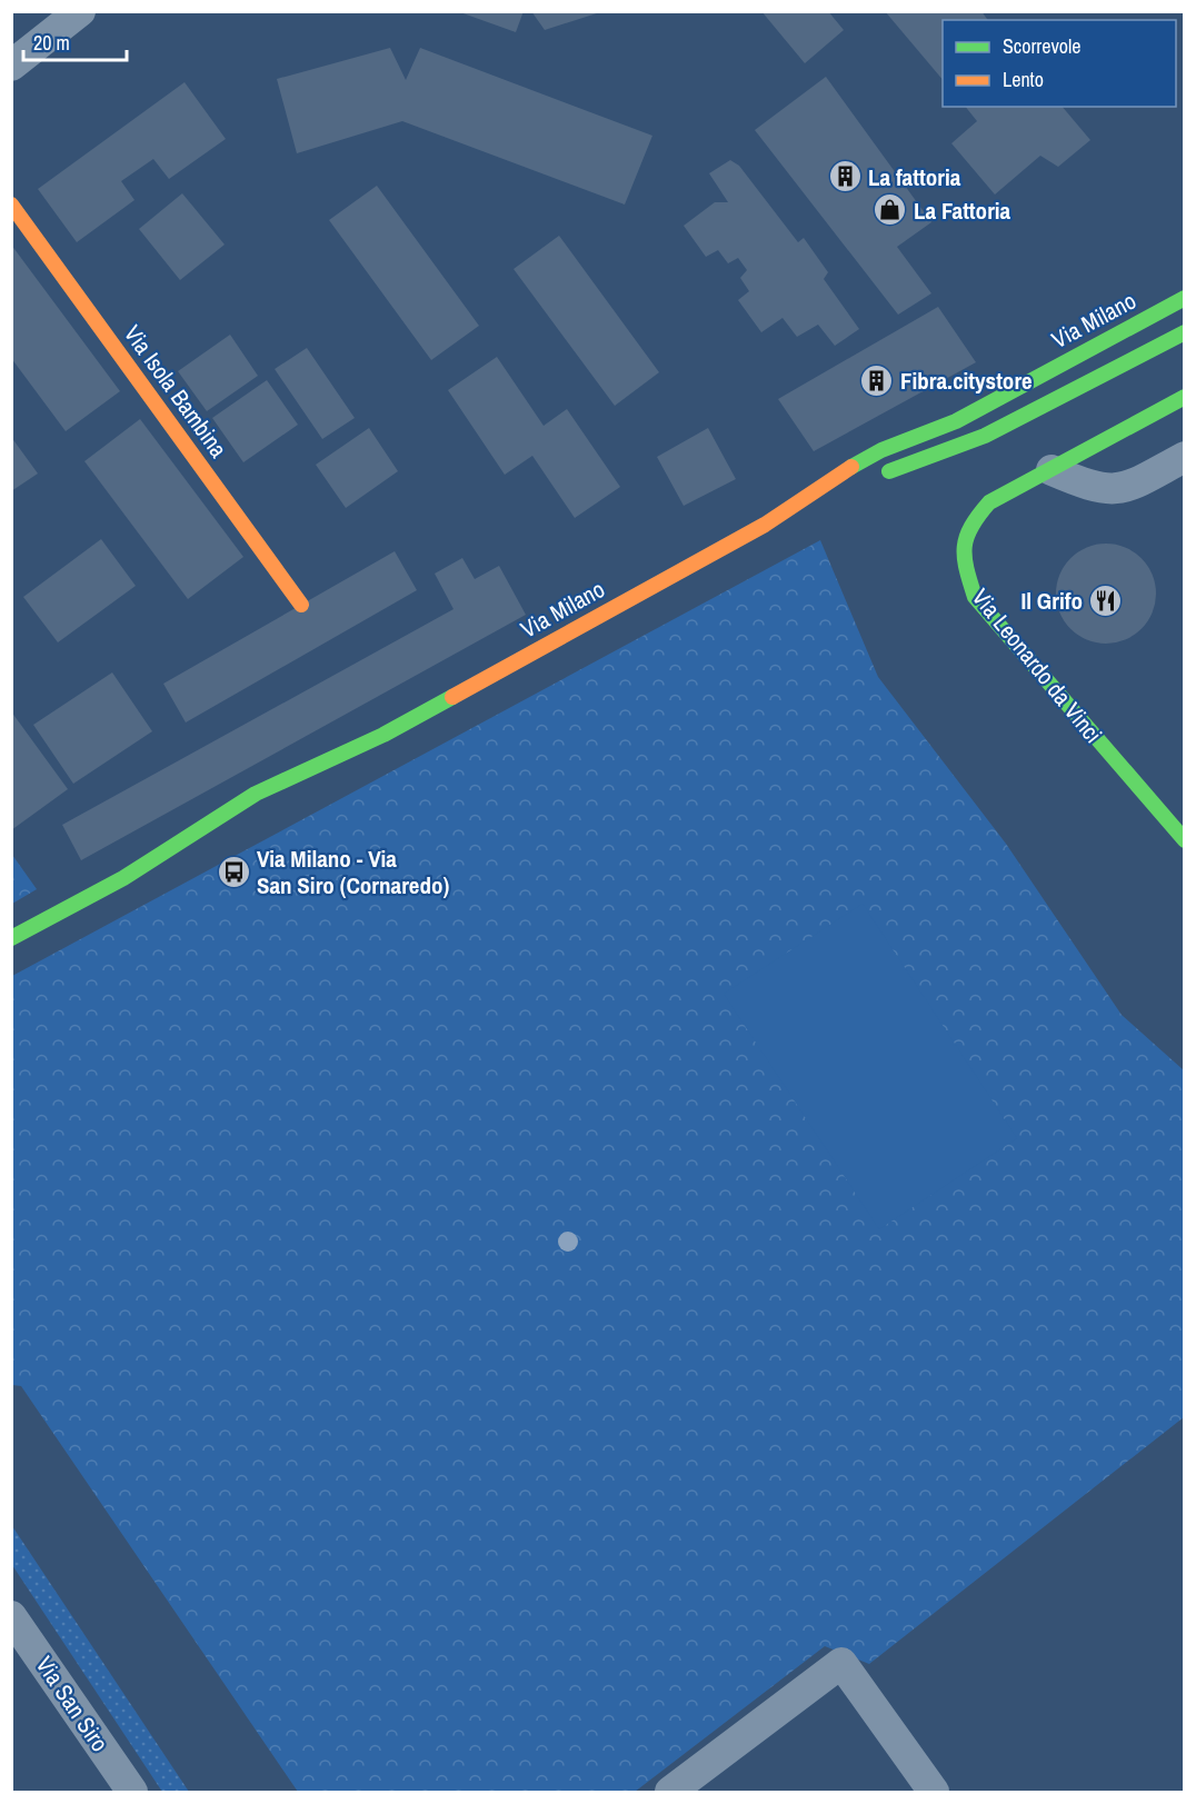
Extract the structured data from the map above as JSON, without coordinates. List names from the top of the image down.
{
  "streets": {
    "main road": ["Via Milano", "Via Isola Bambina", "Via Leonardo da Vinci"],
    "street": ["Via San Siro"]
  },
  "places": {
    "building": ["La fattoria", "Fibra.citystore"],
    "shop": ["La Fattoria"],
    "restaurant": ["Il Grifo"],
    "bus stop": ["Via Milano - Via San Siro (Cornaredo)"]
  },
  "legend": ["Scorrevole", "Lento"],
  "scale_bar": "20 m"
}
